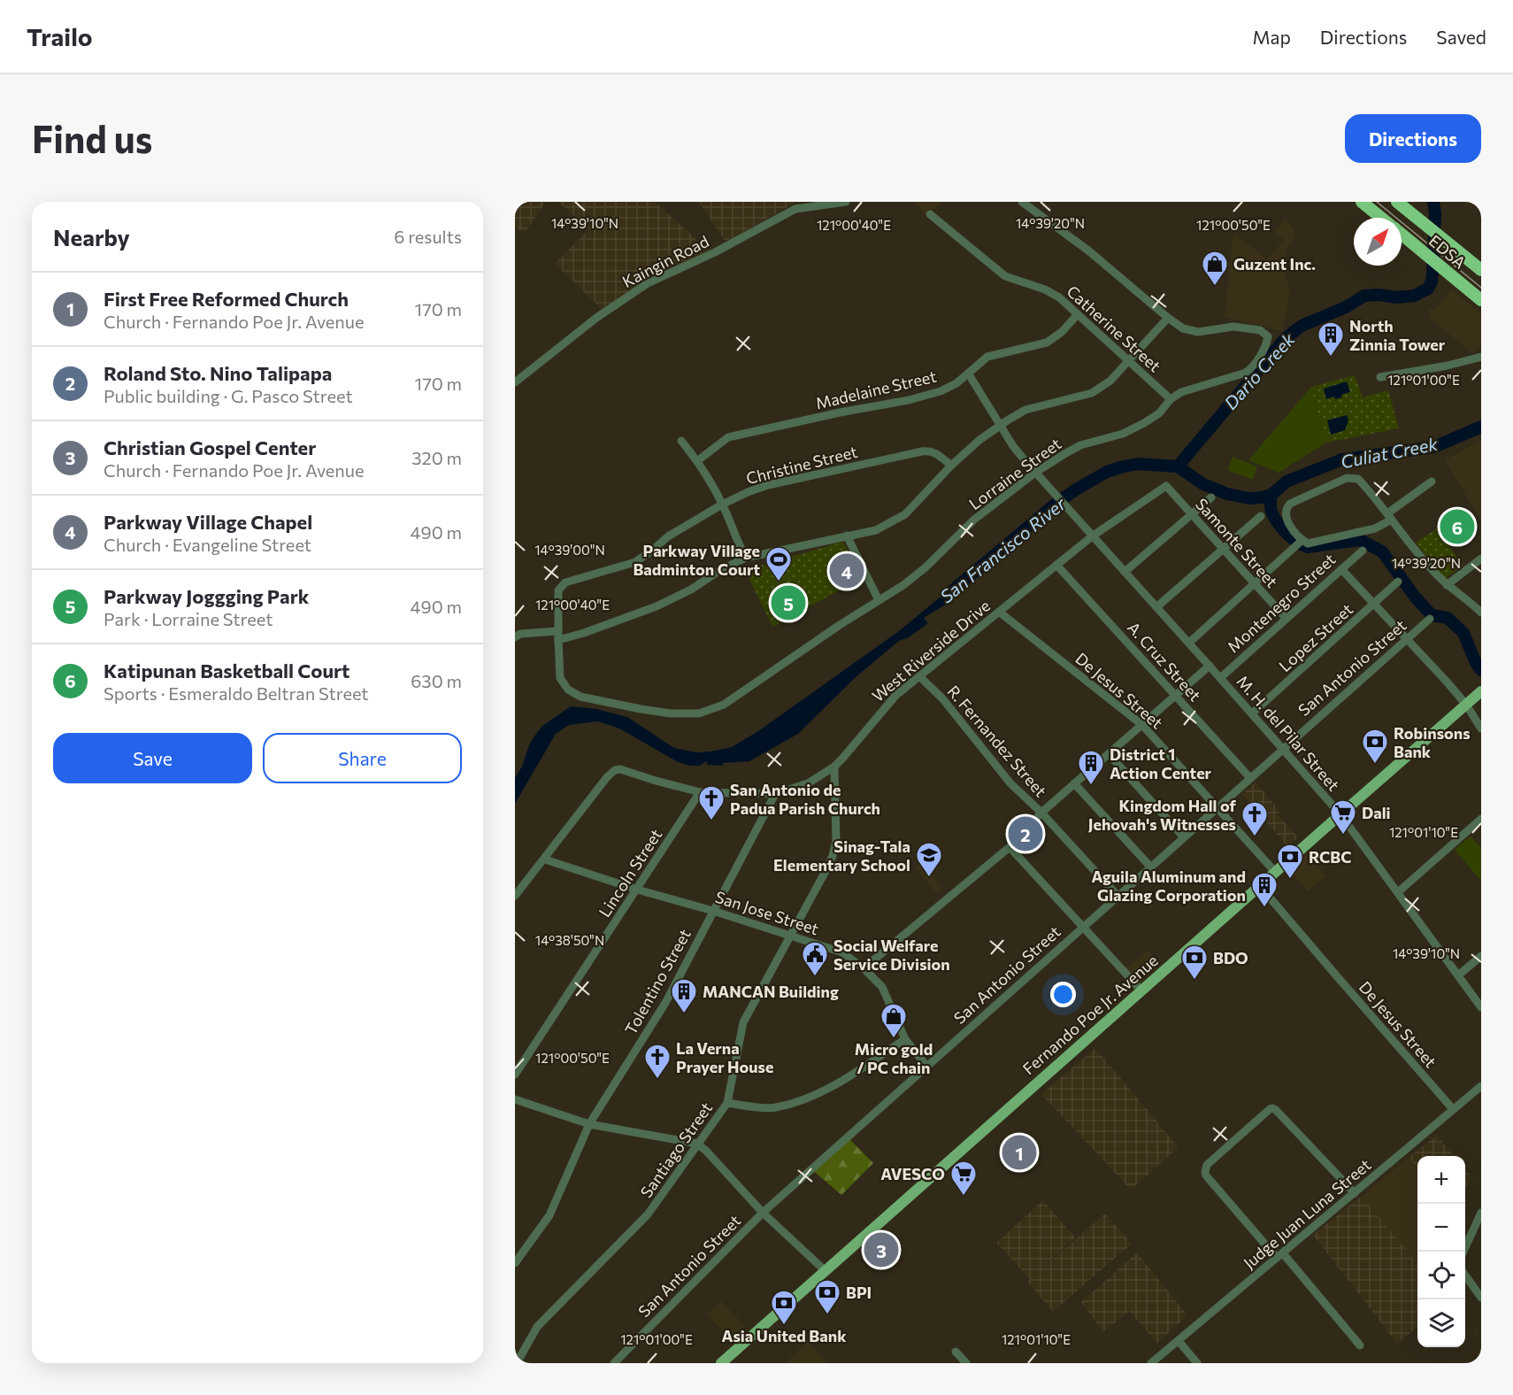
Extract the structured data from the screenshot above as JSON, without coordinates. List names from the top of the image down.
{
  "streets": {
    "highway": ["EDSA"],
    "main road": ["Fernando Poe Jr. Avenue"],
    "street": [
      "Kaingin Road",
      "Catherine Street",
      "Madelaine Street",
      "Christine Street",
      "Lorraine Street",
      "Samonte Street",
      "Montenegro Street",
      "Lopez Street",
      "West Riverside Drive",
      "A. Cruz Street",
      "San Antonio Street",
      "De Jesus Street",
      "M. H. del Pilar Street",
      "R. Fernandez Street",
      "Lincoln Street",
      "San Jose Street",
      "Tolentino Street",
      "Santiago Street",
      "Judge Juan Luna Street"
    ]
  },
  "crossings": [
    ["Catherine Street", "Madelaine Street"],
    ["Catherine Street", "Lorraine Street"],
    ["Madelaine Street", "M. H. del Pilar Street"],
    ["Christine Street", "Lorraine Street"],
    ["Lorraine Street", "M. H. del Pilar Street"],
    ["Samonte Street", "Montenegro Street"],
    ["Samonte Street", "West Riverside Drive"],
    ["Montenegro Street", "M. H. del Pilar Street"],
    ["Lopez Street", "M. H. del Pilar Street"],
    ["West Riverside Drive", "A. Cruz Street"],
    ["West Riverside Drive", "De Jesus Street"],
    ["West Riverside Drive", "M. H. del Pilar Street"],
    ["West Riverside Drive", "R. Fernandez Street"],
    ["West Riverside Drive", "Lincoln Street"],
    ["West Riverside Drive", "San Jose Street"],
    ["West Riverside Drive", "Tolentino Street"],
    ["West Riverside Drive", "Santiago Street"],
    ["A. Cruz Street", "San Antonio Street"],
    ["San Antonio Street", "De Jesus Street"],
    ["San Antonio Street", "M. H. del Pilar Street"],
    ["San Antonio Street", "R. Fernandez Street"],
    ["San Antonio Street", "San Jose Street"],
    ["De Jesus Street", "Fernando Poe Jr. Avenue"],
    ["De Jesus Street", "Judge Juan Luna Street"],
    ["M. H. del Pilar Street", "Fernando Poe Jr. Avenue"],
    ["Lincoln Street", "San Jose Street"],
    ["San Jose Street", "Tolentino Street"],
    ["San Jose Street", "Santiago Street"]
  ],
  "water": ["Dario Creek", "Culiat Creek", "San Francisco River"],
  "places": {
    "shop": ["Guzent Inc.", "Micro gold / PC chain"],
    "building": [
      "North Zinnia Tower",
      "District 1 Action Center",
      "Aguila Aluminum and Glazing Corporation",
      "MANCAN Building"
    ],
    "sports": ["Parkway Village Badminton Court"],
    "bank": [
      "Robinsons Bank",
      "RCBC",
      "BDO",
      "BPI",
      "Asia United Bank"
    ],
    "church": ["San Antonio de Padua Parish Church", "Kingdom Hall of Jehovah's Witnesses", "La Verna Prayer House"],
    "supermarket": ["Dali", "AVESCO"],
    "school or university": ["Sinag-Tala Elementary School"],
    "public building": ["Social Welfare Service Division"]
  },
  "north": "top right",
  "page": {
    "header": "Trailo",
    "nav": ["Map", "Directions", "Saved"],
    "buttons": [
      "Directions",
      ["Save", "Share"]
    ],
    "title": "Find us",
    "heading": ["Nearby", "6 results"],
    "list": [
      {
        "mark": "1",
        "name": "First Free Reformed Church",
        "note": "Church · Fernando Poe Jr. Avenue",
        "value": "170 m"
      },
      {
        "mark": "2",
        "name": "Roland Sto. Nino Talipapa",
        "note": "Public building · G. Pasco Street",
        "value": "170 m"
      },
      {
        "mark": "3",
        "name": "Christian Gospel Center",
        "note": "Church · Fernando Poe Jr. Avenue",
        "value": "320 m"
      },
      {
        "mark": "4",
        "name": "Parkway Village Chapel",
        "note": "Church · Evangeline Street",
        "value": "490 m"
      },
      {
        "mark": "5",
        "name": "Parkway Joggging Park",
        "note": "Park · Lorraine Street",
        "value": "490 m"
      },
      {
        "mark": "6",
        "name": "Katipunan Basketball Court",
        "note": "Sports · Esmeraldo Beltran Street",
        "value": "630 m"
      }
    ],
    "pins": [
      "6",
      "4",
      "5",
      "2",
      "1",
      "3"
    ],
    "map_buttons": ["+", "−"]
  },
  "coordinates": [
    "14°39'10\"N",
    "14°39'20\"N",
    "121°00'40\"E",
    "121°00'50\"E",
    "121°01'00\"E",
    "14°39'00\"N",
    "121°01'10\"E",
    "14°38'50\"N"
  ]
}
